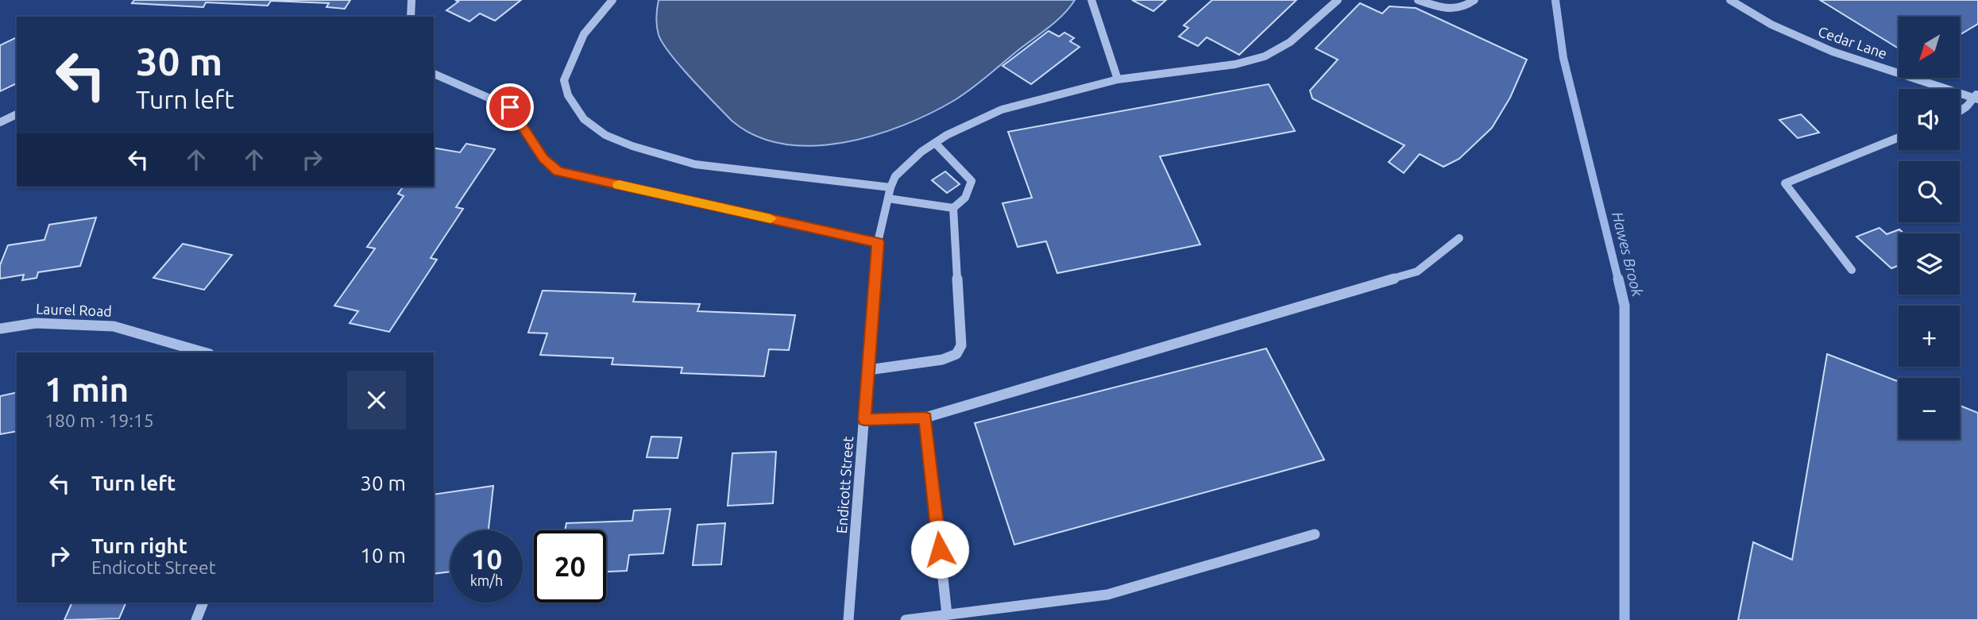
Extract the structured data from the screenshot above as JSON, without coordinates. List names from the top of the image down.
{
  "streets": {
    "street": ["Cedar Lane", "Laurel Road", "Endicott Street"]
  },
  "water": ["Hawes Brook"],
  "north": "bottom left",
  "page": {
    "map_buttons": ["+", "−"],
    "turn": ["30 m", "Turn left"],
    "heading": ["1 min", "180 m · 19:15"],
    "list": [
      {
        "name": "Turn left",
        "value": "30 m"
      },
      {
        "name": "Turn right",
        "note": "Endicott Street",
        "value": "10 m"
      }
    ],
    "speed": "10 km/h",
    "limit": "20"
  }
}
